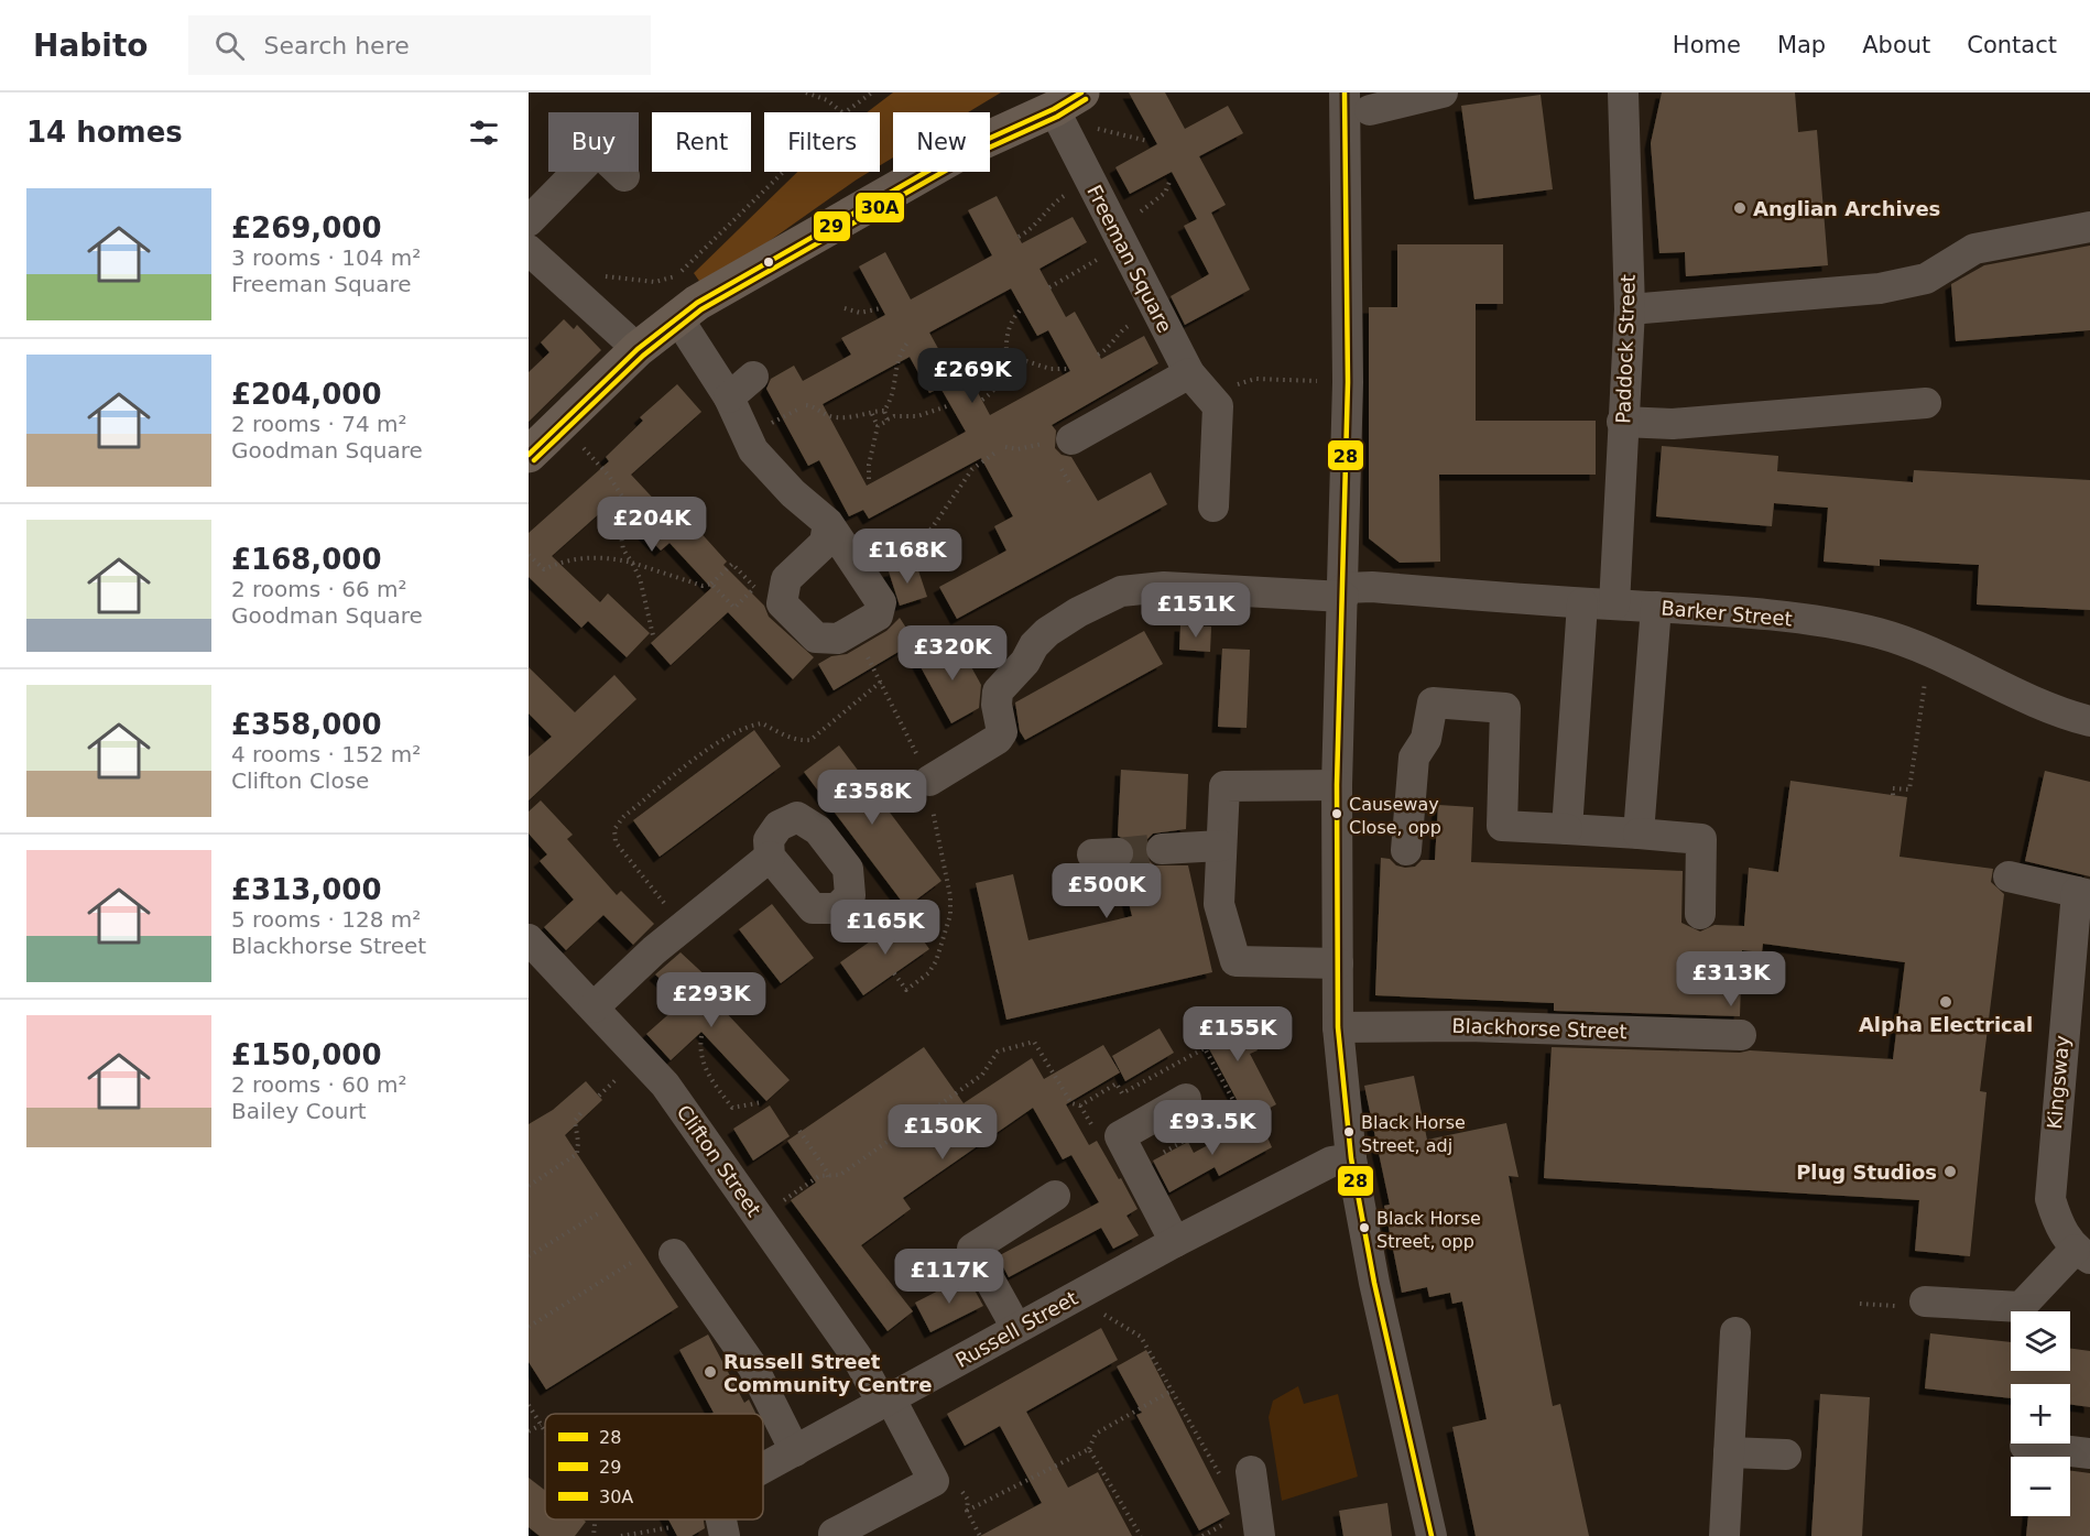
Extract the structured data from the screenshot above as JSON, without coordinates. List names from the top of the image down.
{
  "streets": {
    "street": [
      "Freeman Square",
      "Paddock Street",
      "Barker Street",
      "Blackhorse Street",
      "Kingsway",
      "Clifton Street",
      "Russell Street"
    ]
  },
  "crossings": [
    ["Paddock Street", "Barker Street"],
    ["Clifton Street", "Russell Street"]
  ],
  "places": [
    "Anglian Archives",
    "Causeway Close, opp",
    "Alpha Electrical",
    "Black Horse Street, adj",
    "Plug Studios",
    "Black Horse Street, opp",
    "Russell Street Community Centre"
  ],
  "lines": ["transit line 28", "transit line 29", "transit line 30A"],
  "legend": ["28", "29", "30A"],
  "page": {
    "header": "Habito",
    "search": "Search here",
    "nav": [
      "Home",
      "Map",
      "About",
      "Contact"
    ],
    "heading": "14 homes",
    "chip": [
      "Buy",
      "Rent",
      "Filters",
      "New"
    ],
    "list": [
      {
        "name": "£269,000",
        "note": "3 rooms · 104 m² · Freeman Square"
      },
      {
        "name": "£204,000",
        "note": "2 rooms · 74 m² · Goodman Square"
      },
      {
        "name": "£168,000",
        "note": "2 rooms · 66 m² · Goodman Square"
      },
      {
        "name": "£358,000",
        "note": "4 rooms · 152 m² · Clifton Close"
      },
      {
        "name": "£313,000",
        "note": "5 rooms · 128 m² · Blackhorse Street"
      },
      {
        "name": "£150,000",
        "note": "2 rooms · 60 m² · Bailey Court"
      }
    ],
    "price": [
      "£269K",
      "£204K",
      "£168K",
      "£151K",
      "£320K",
      "£358K",
      "£500K",
      "£165K",
      "£313K",
      "£293K",
      "£155K",
      "£93.5K",
      "£150K",
      "£117K"
    ],
    "map_buttons": ["+", "−"]
  }
}
